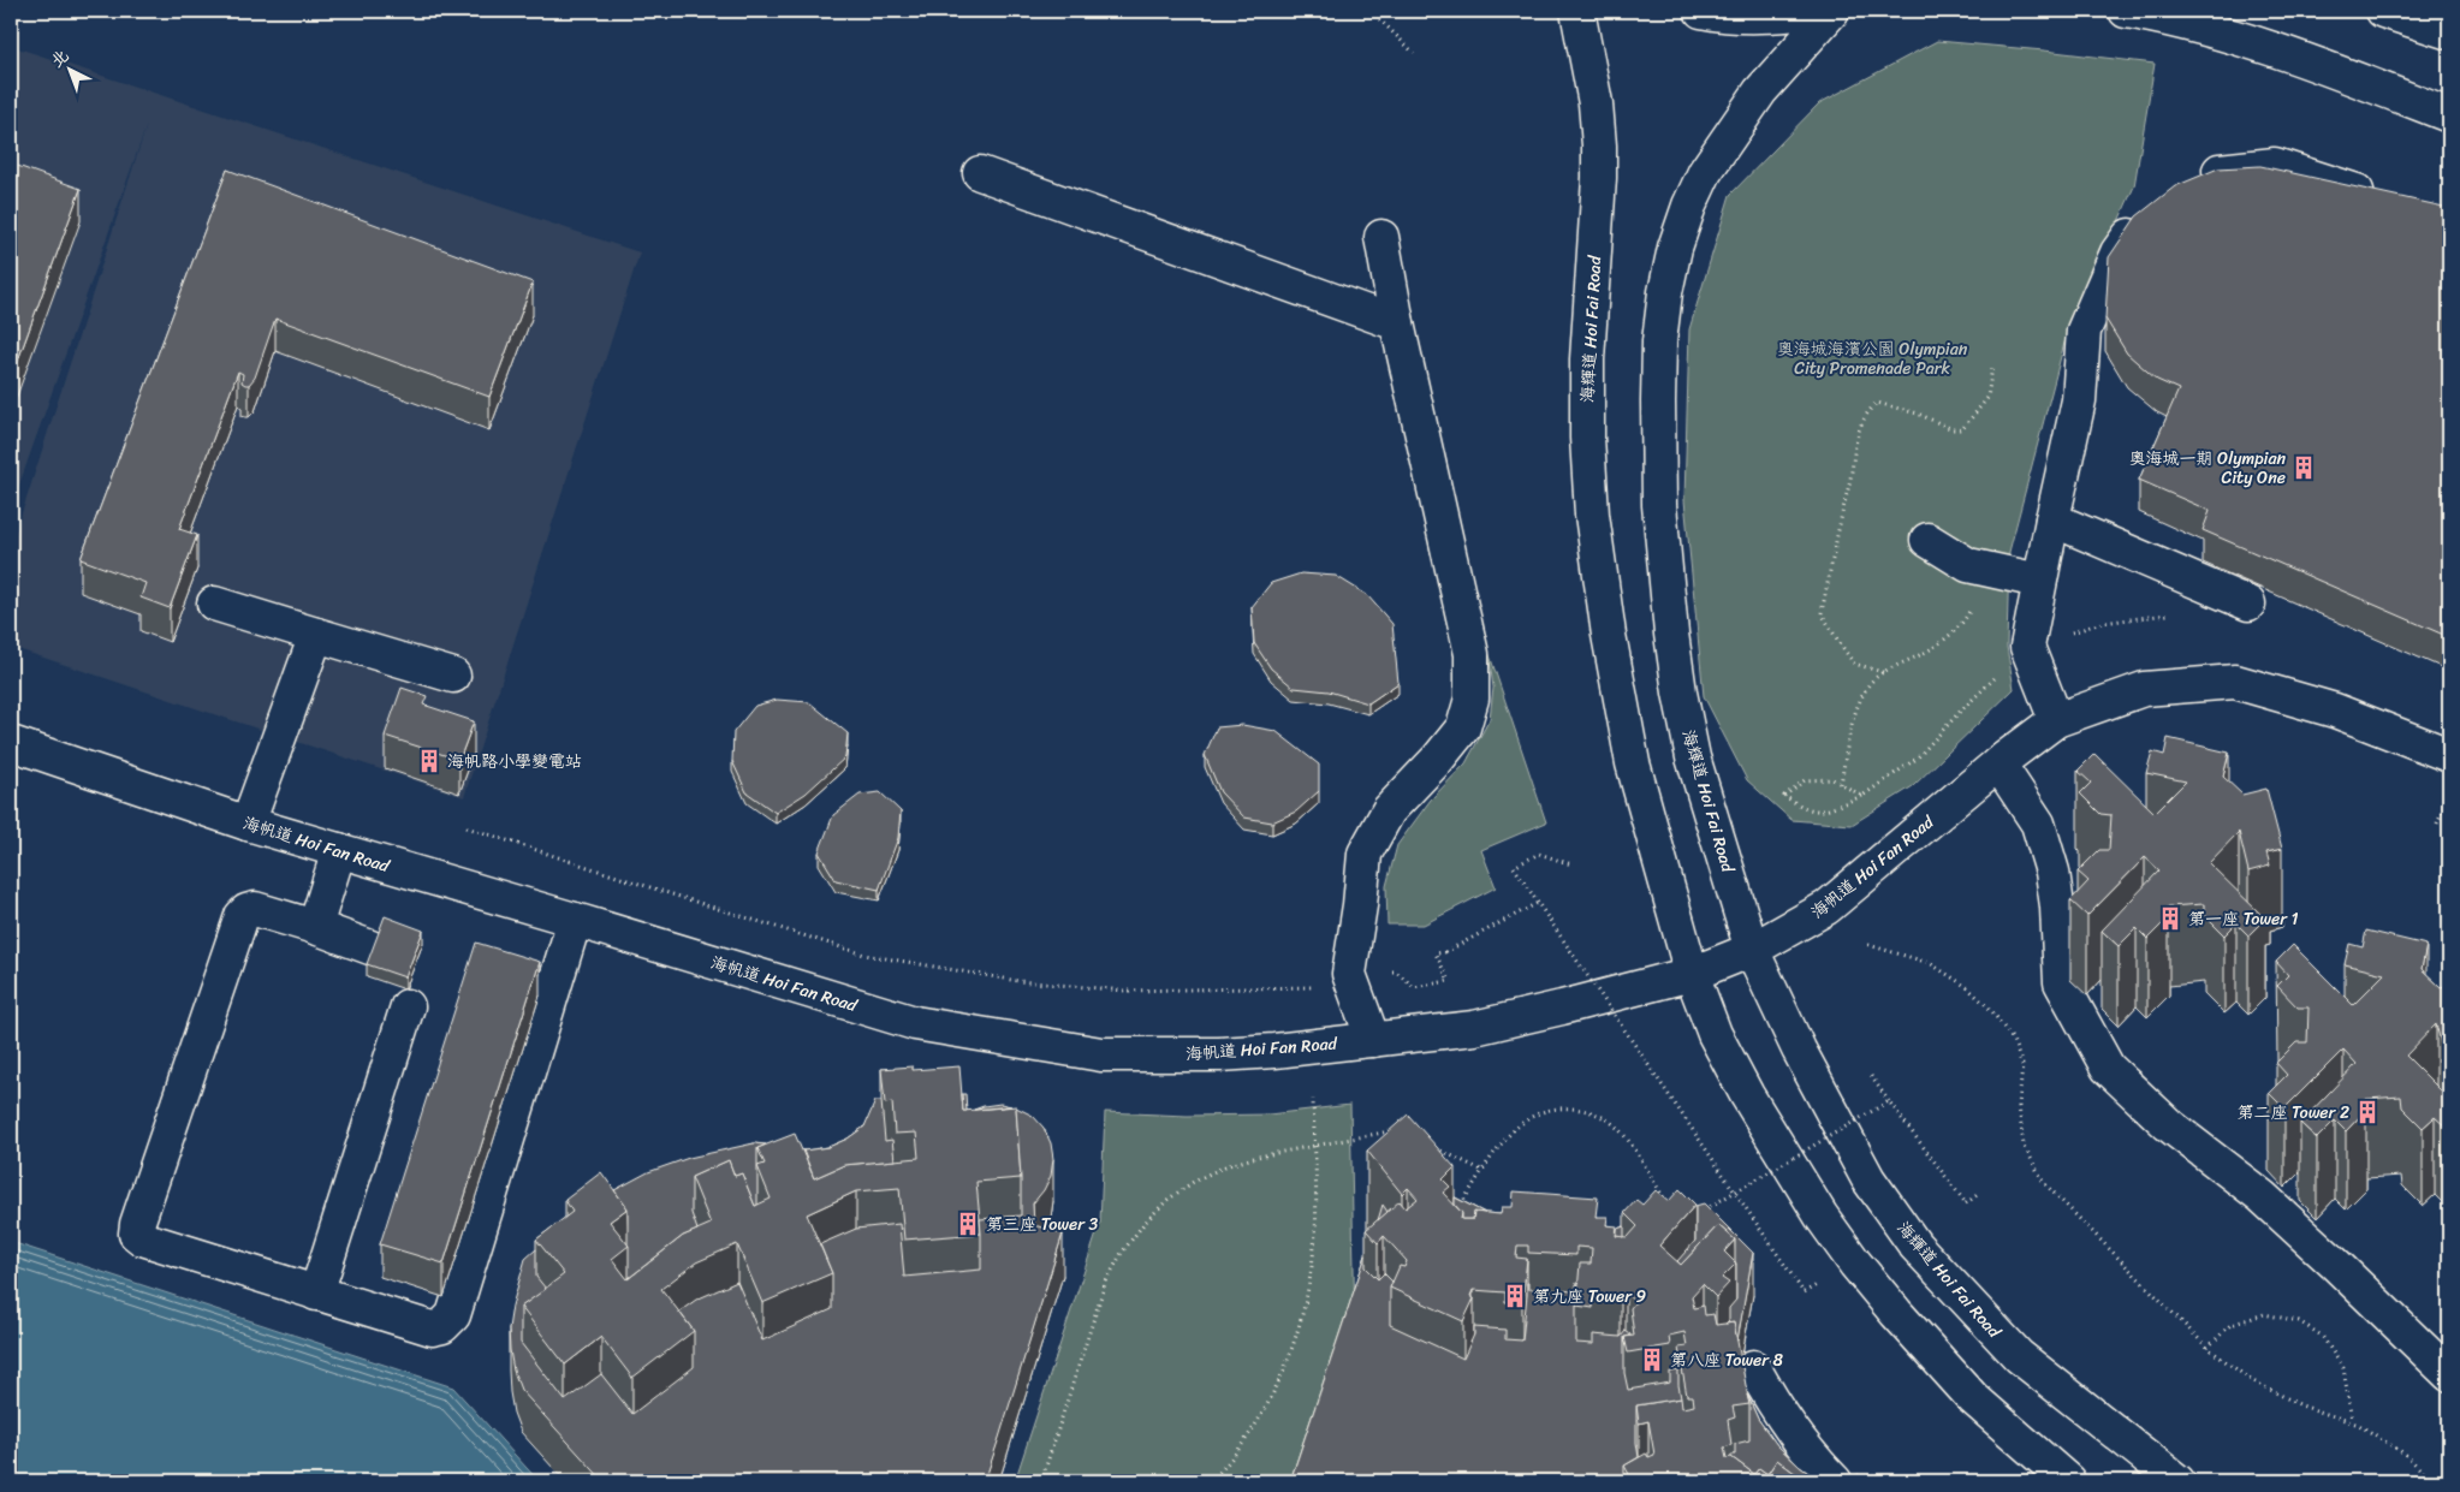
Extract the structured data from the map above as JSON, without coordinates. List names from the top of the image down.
{
  "streets": {
    "main road": ["海輝道 Hoi Fai Road", "海帆道 Hoi Fan Road"]
  },
  "crossings": [
    ["海輝道 Hoi Fai Road", "海帆道 Hoi Fan Road"]
  ],
  "parks": ["奧海城海濱公園 Olympian City Promenade Park"],
  "places": {
    "building": [
      "奧海城一期 Olympian City One",
      "海帆路小學變電站",
      "第一座 Tower 1",
      "第二座 Tower 2",
      "第三座 Tower 3",
      "第九座 Tower 9",
      "第八座 Tower 8"
    ]
  },
  "north": "top left"
}
